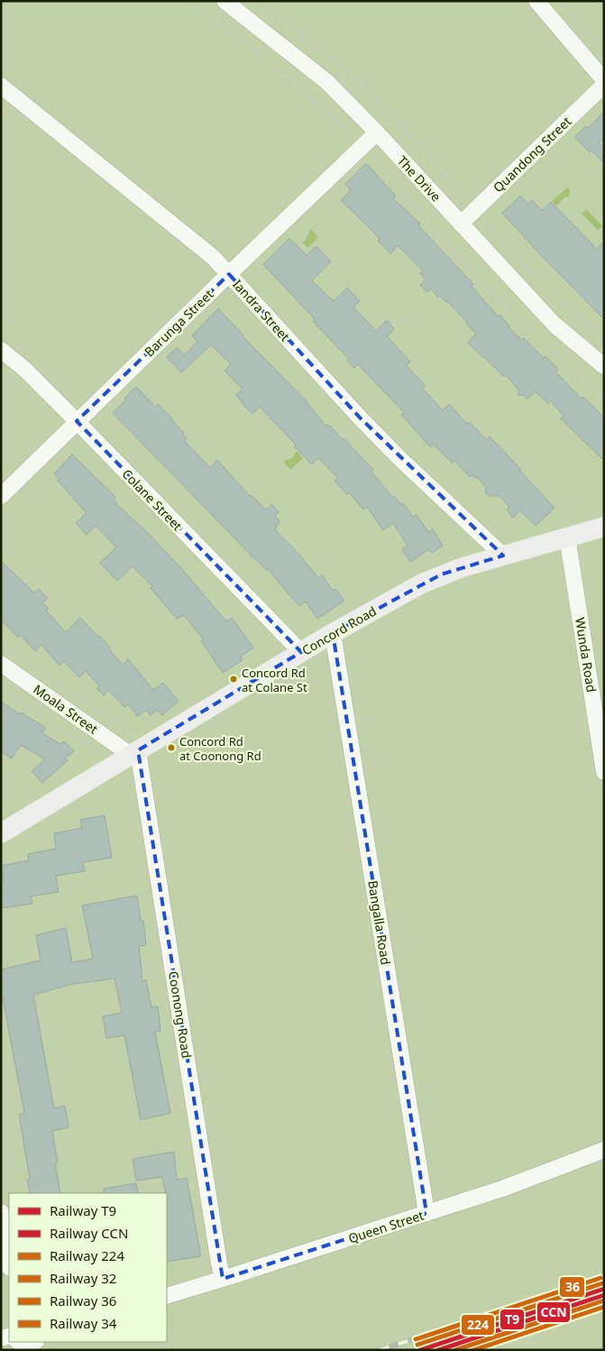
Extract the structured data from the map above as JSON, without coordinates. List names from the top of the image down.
{
  "streets": {
    "main road": ["Concord Road"],
    "street": [
      "Quandong Street",
      "The Drive",
      "Iandra Street",
      "Barunga Street",
      "Colane Street",
      "Wunda Road",
      "Moala Street",
      "Bangalla Road",
      "Coonong Road",
      "Queen Street"
    ]
  },
  "crossings": [
    ["Quandong Street", "The Drive"],
    ["The Drive", "Barunga Street"],
    ["Iandra Street", "Barunga Street"],
    ["Iandra Street", "Concord Road"],
    ["Barunga Street", "Colane Street"],
    ["Colane Street", "Concord Road"],
    ["Concord Road", "Wunda Road"],
    ["Concord Road", "Moala Street"],
    ["Concord Road", "Bangalla Road"],
    ["Concord Road", "Coonong Road"],
    ["Moala Street", "Coonong Road"],
    ["Bangalla Road", "Queen Street"],
    ["Coonong Road", "Queen Street"]
  ],
  "places": ["Concord Rd at Colane St", "Concord Rd at Coonong Rd"],
  "lines": [
    "rail line 36",
    "rail line 224",
    "rail line T9",
    "rail line CCN",
    "rail line 32",
    "rail line 34"
  ],
  "legend": [
    "Railway T9",
    "Railway CCN",
    "Railway 224",
    "Railway 32",
    "Railway 36",
    "Railway 34"
  ]
}
